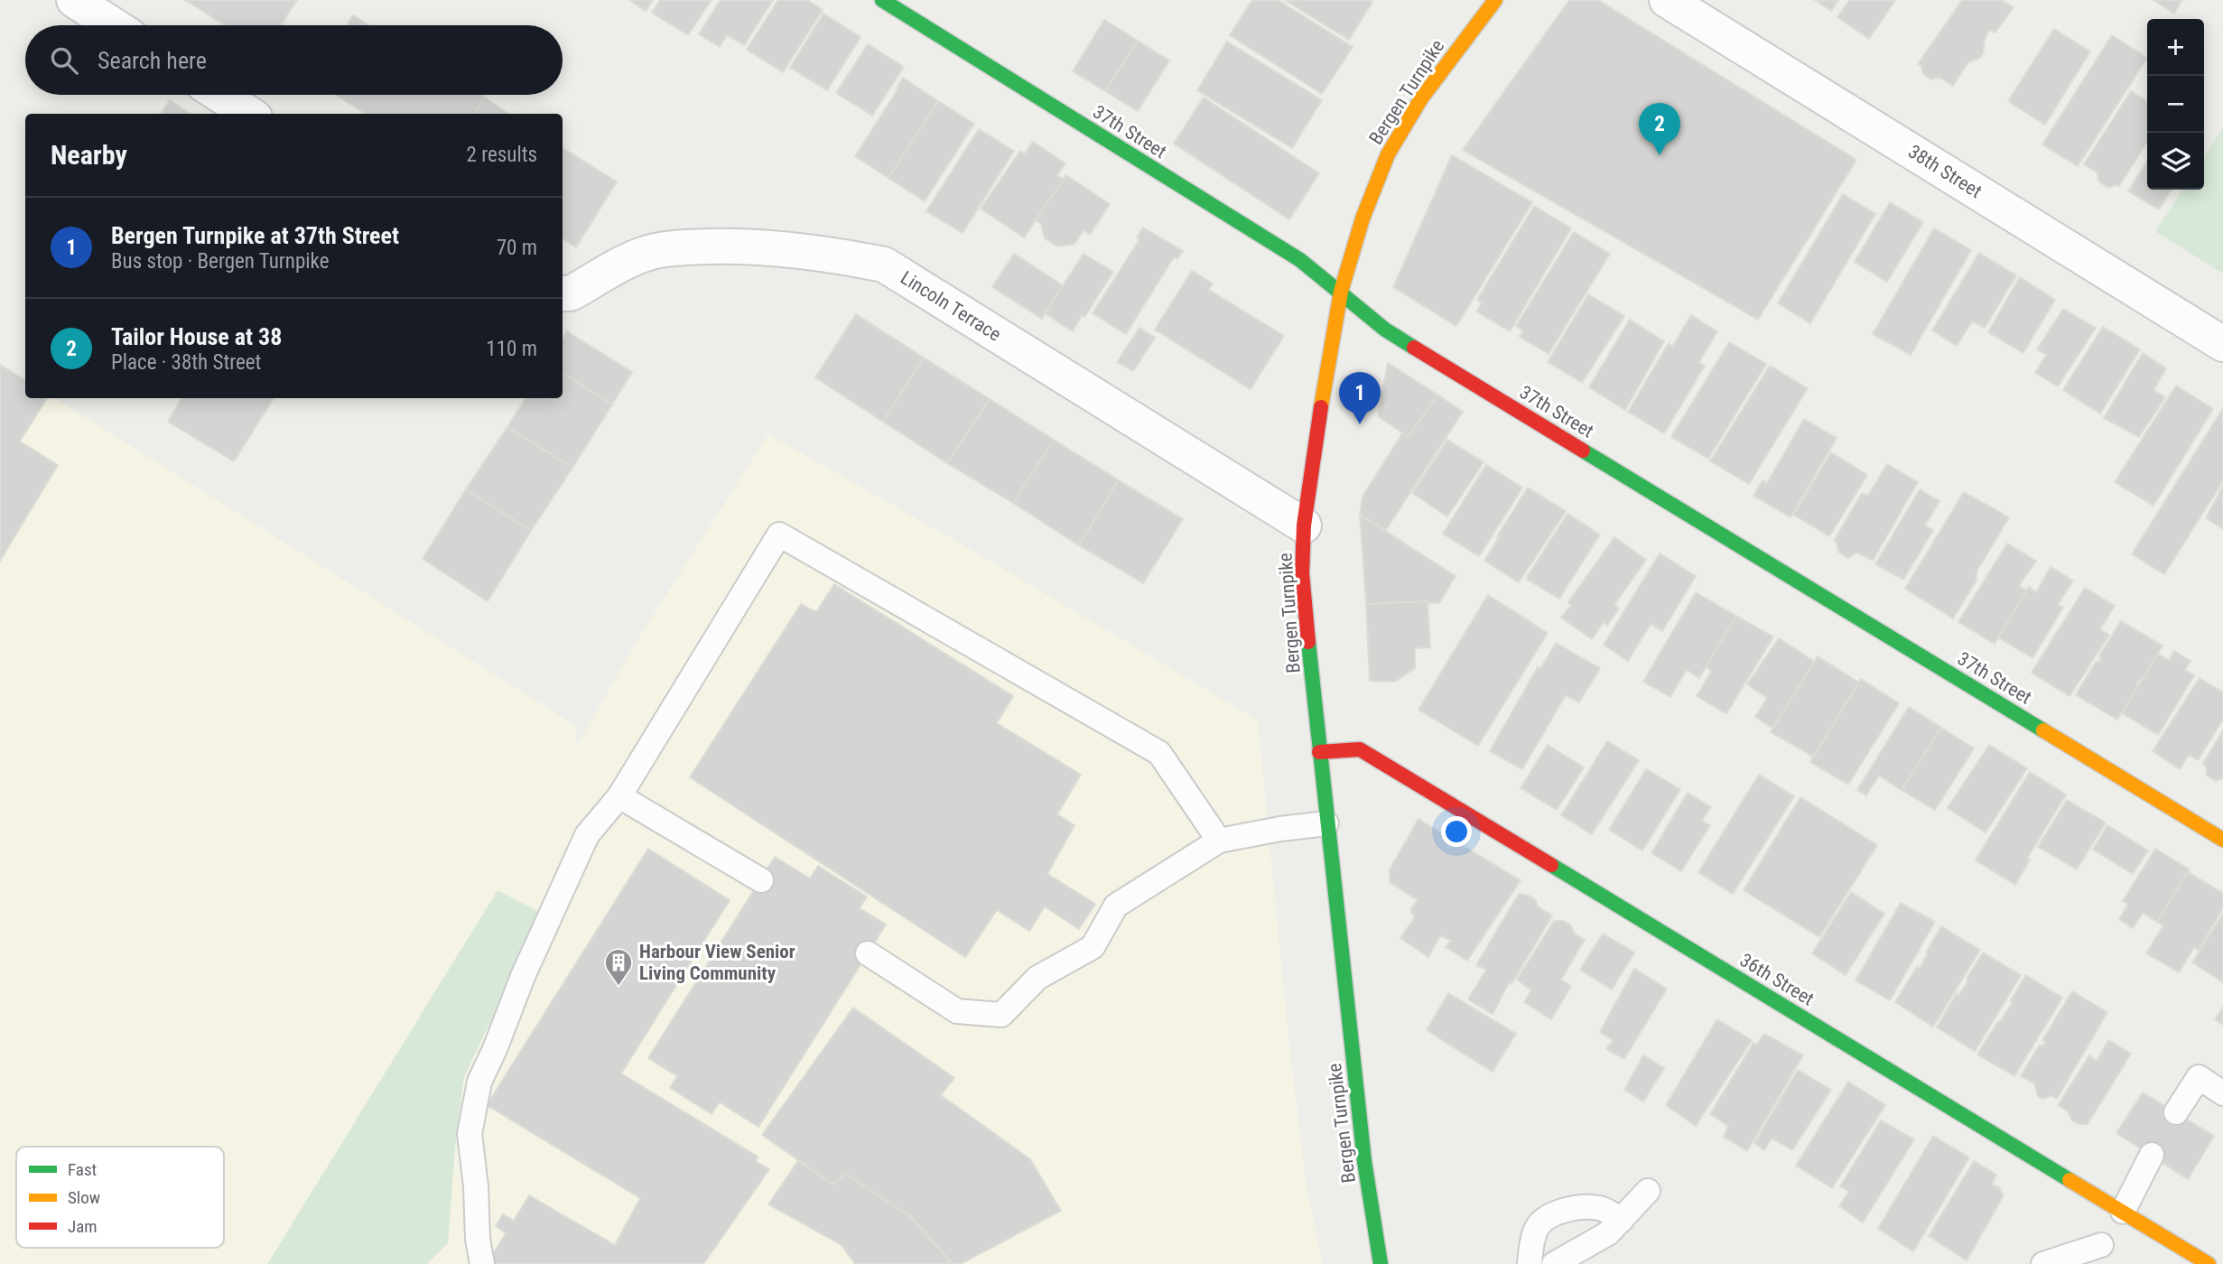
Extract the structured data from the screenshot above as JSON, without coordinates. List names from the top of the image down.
{
  "streets": {
    "street": [
      "Bergen Turnpike",
      "37th Street",
      "38th Street",
      "Lincoln Terrace",
      "36th Street"
    ]
  },
  "crossings": [
    ["Bergen Turnpike", "37th Street"],
    ["Bergen Turnpike", "Lincoln Terrace"],
    ["Bergen Turnpike", "36th Street"]
  ],
  "places": {
    "building": ["Harbour View Senior Living Community"]
  },
  "legend": ["Fast", "Slow", "Jam"],
  "page": {
    "map_buttons": ["+", "−"],
    "search": "Search here",
    "pins": ["2", "1"],
    "heading": ["Nearby", "2 results"],
    "list": [
      {
        "mark": "1",
        "name": "Bergen Turnpike at 37th Street",
        "note": "Bus stop · Bergen Turnpike",
        "value": "70 m"
      },
      {
        "mark": "2",
        "name": "Tailor House at 38",
        "note": "Place · 38th Street",
        "value": "110 m"
      }
    ]
  }
}
